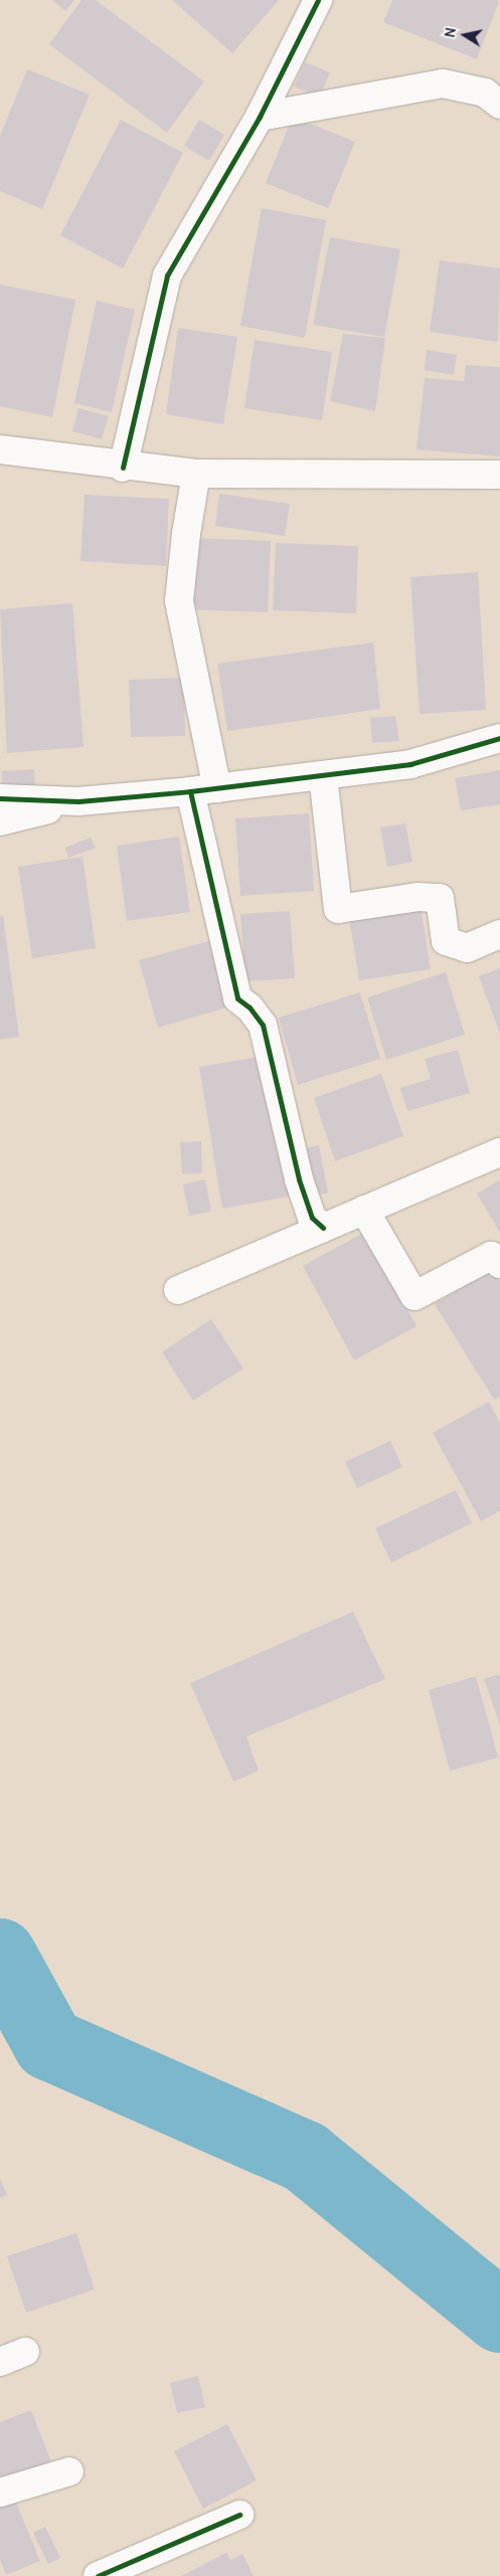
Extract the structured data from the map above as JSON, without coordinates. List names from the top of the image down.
{
  "north": "left"
}
